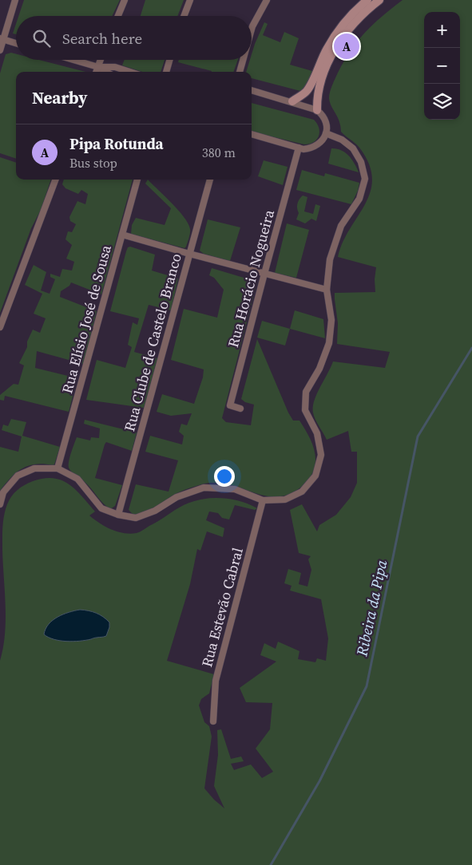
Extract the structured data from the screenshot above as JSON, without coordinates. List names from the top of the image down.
{
  "streets": {
    "street": [
      "Rua Horácio Nogueira",
      "Rua Elísio José de Sousa",
      "Rua Clube de Castelo Branco",
      "Rua Estevão Cabral"
    ]
  },
  "water": ["Ribeira da Pipa"],
  "page": {
    "map_buttons": ["+", "−"],
    "search": "Search here",
    "pins": "A",
    "heading": "Nearby",
    "list": [
      {
        "mark": "A",
        "name": "Pipa Rotunda",
        "note": "Bus stop",
        "value": "380 m"
      }
    ]
  }
}
